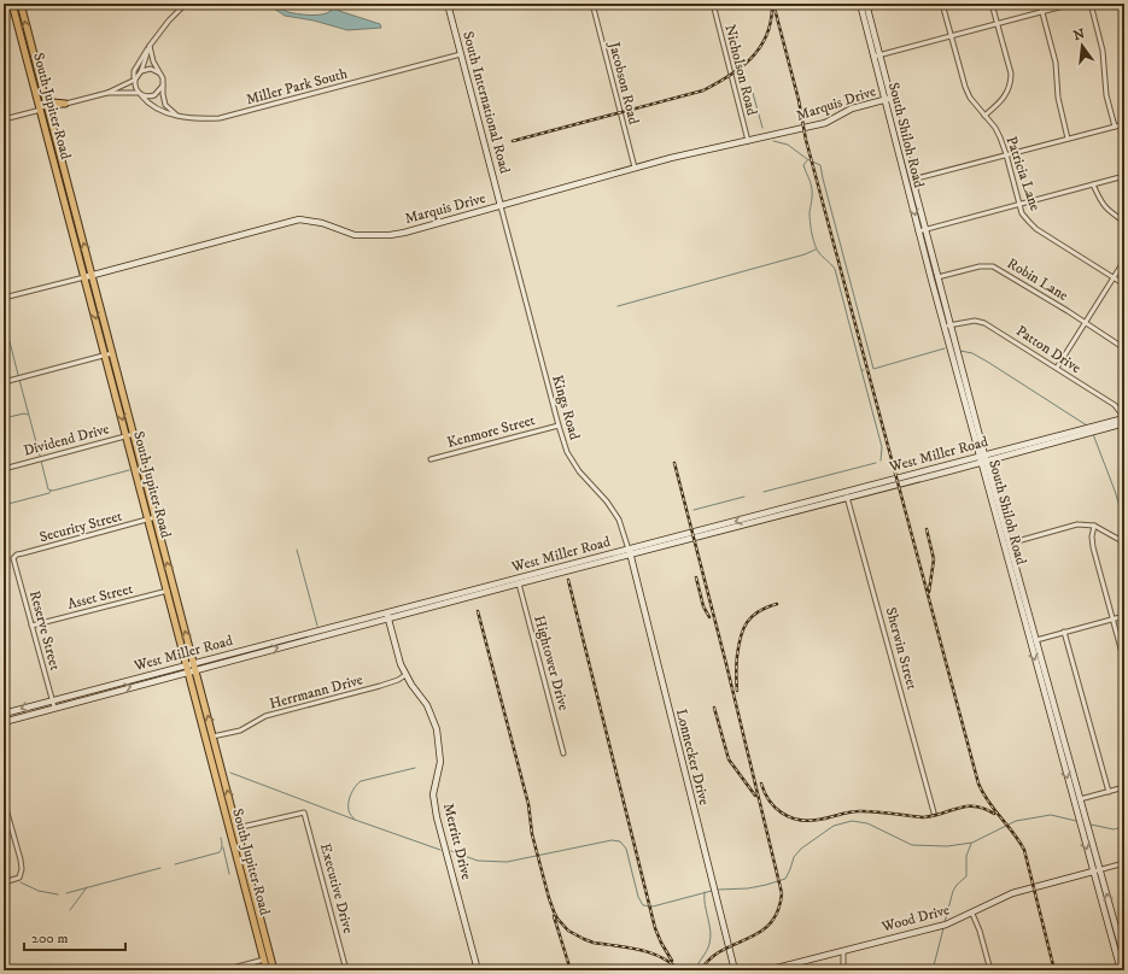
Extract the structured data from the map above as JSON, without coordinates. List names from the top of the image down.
{
  "streets": {
    "main road": [
      "South International Road",
      "Marquis Drive",
      "South Jupiter Road",
      "South Shiloh Road",
      "West Miller Road",
      "Lonnecker Drive",
      "Merritt Drive",
      "Wood Drive"
    ],
    "street": [
      "Nicholson Road",
      "Jacobson Road",
      "Miller Park South",
      "Patricia Lane",
      "Robin Lane",
      "Patton Drive",
      "Kings Road",
      "Kenmore Street",
      "Dividend Drive",
      "Security Street",
      "Asset Street",
      "Reserve Street",
      "Sherwin Street",
      "Hightower Drive",
      "Herrmann Drive",
      "Executive Drive"
    ]
  },
  "crossings": [
    ["Nicholson Road", "Marquis Drive"],
    ["Jacobson Road", "Marquis Drive"],
    ["Miller Park South", "South International Road"],
    ["South International Road", "Marquis Drive"],
    ["South International Road", "Kings Road"],
    ["Marquis Drive", "South Jupiter Road"],
    ["Marquis Drive", "South Shiloh Road"],
    ["Marquis Drive", "Kings Road"],
    ["South Jupiter Road", "Dividend Drive"],
    ["South Jupiter Road", "West Miller Road"],
    ["South Jupiter Road", "Security Street"],
    ["South Jupiter Road", "Asset Street"],
    ["South Jupiter Road", "Herrmann Drive"],
    ["South Jupiter Road", "Executive Drive"],
    ["South Shiloh Road", "Robin Lane"],
    ["South Shiloh Road", "Patton Drive"],
    ["South Shiloh Road", "West Miller Road"],
    ["South Shiloh Road", "Wood Drive"],
    ["Patton Drive", "West Miller Road"],
    ["Kings Road", "Kenmore Street"],
    ["Kings Road", "West Miller Road"],
    ["Kings Road", "Lonnecker Drive"],
    ["West Miller Road", "Reserve Street"],
    ["West Miller Road", "Sherwin Street"],
    ["West Miller Road", "Hightower Drive"],
    ["West Miller Road", "Lonnecker Drive"],
    ["West Miller Road", "Merritt Drive"],
    ["Security Street", "Reserve Street"],
    ["Asset Street", "Reserve Street"],
    ["Herrmann Drive", "Merritt Drive"]
  ],
  "scale_bar": "200 m",
  "north": "top"
}
